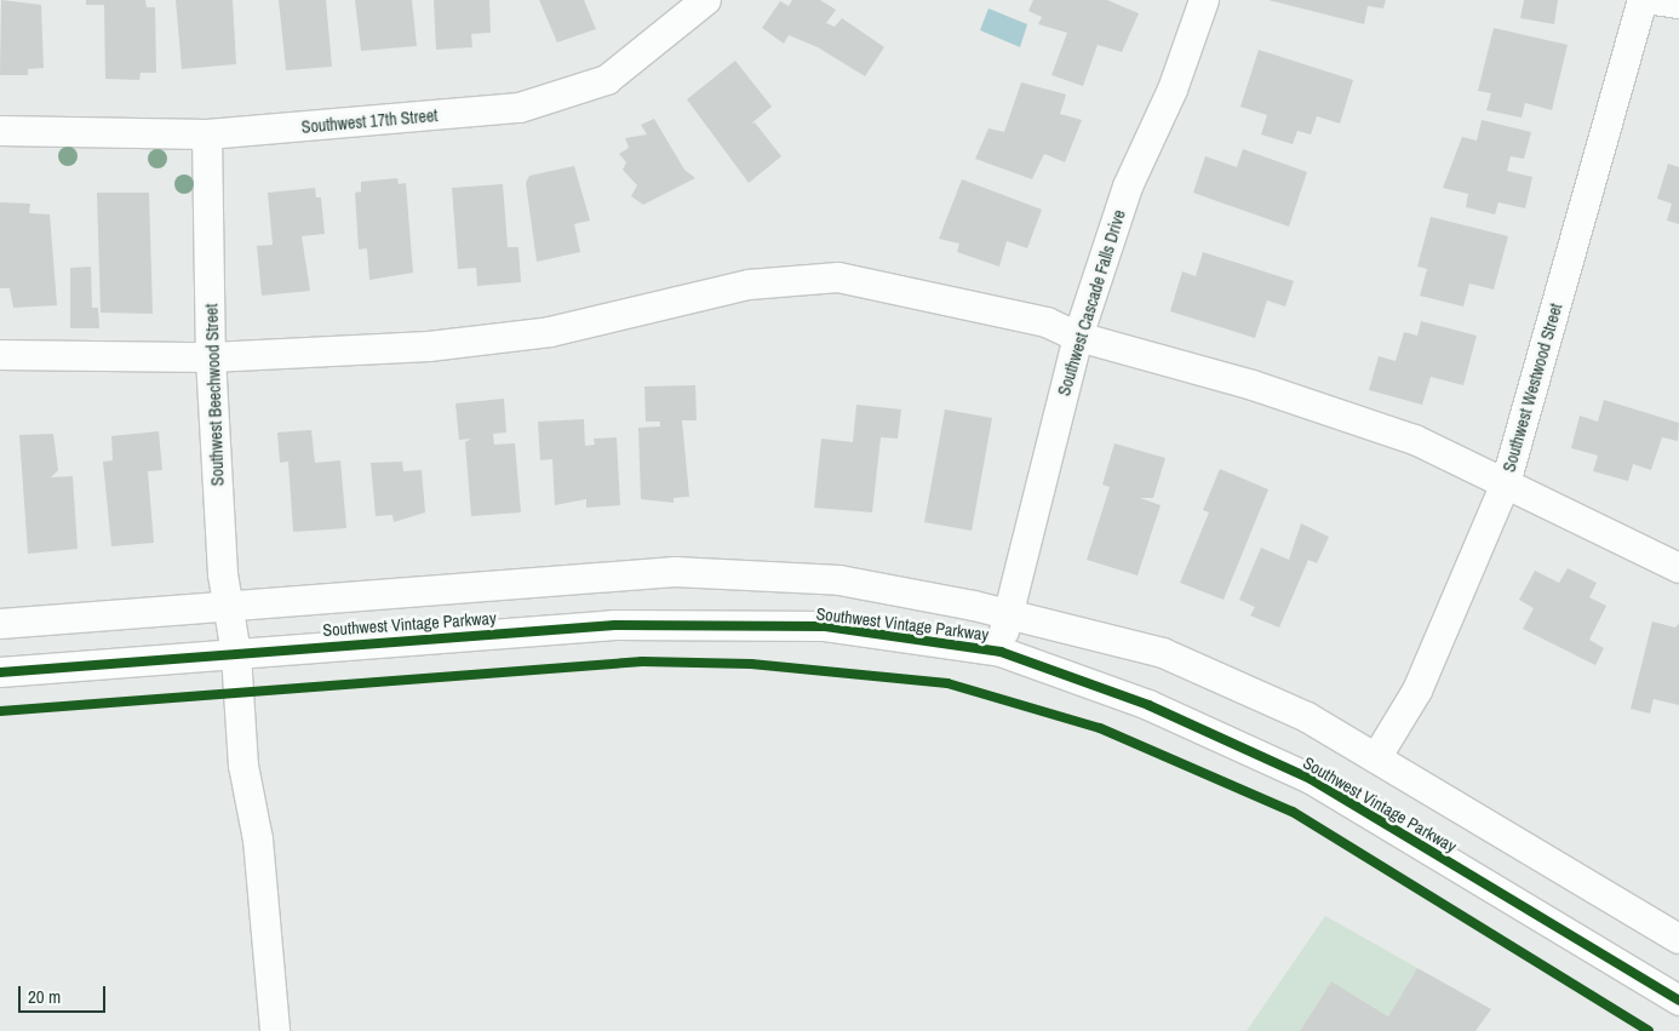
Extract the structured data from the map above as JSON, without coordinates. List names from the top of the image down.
{
  "streets": {
    "street": [
      "Southwest 17th Street",
      "Southwest Cascade Falls Drive",
      "Southwest Westwood Street",
      "Southwest Beechwood Street",
      "Southwest Vintage Parkway"
    ]
  },
  "crossings": [
    ["Southwest 17th Street", "Southwest Beechwood Street"],
    ["Southwest Cascade Falls Drive", "Southwest Vintage Parkway"],
    ["Southwest Westwood Street", "Southwest Vintage Parkway"],
    ["Southwest Beechwood Street", "Southwest Vintage Parkway"]
  ],
  "scale_bar": "20 m"
}
